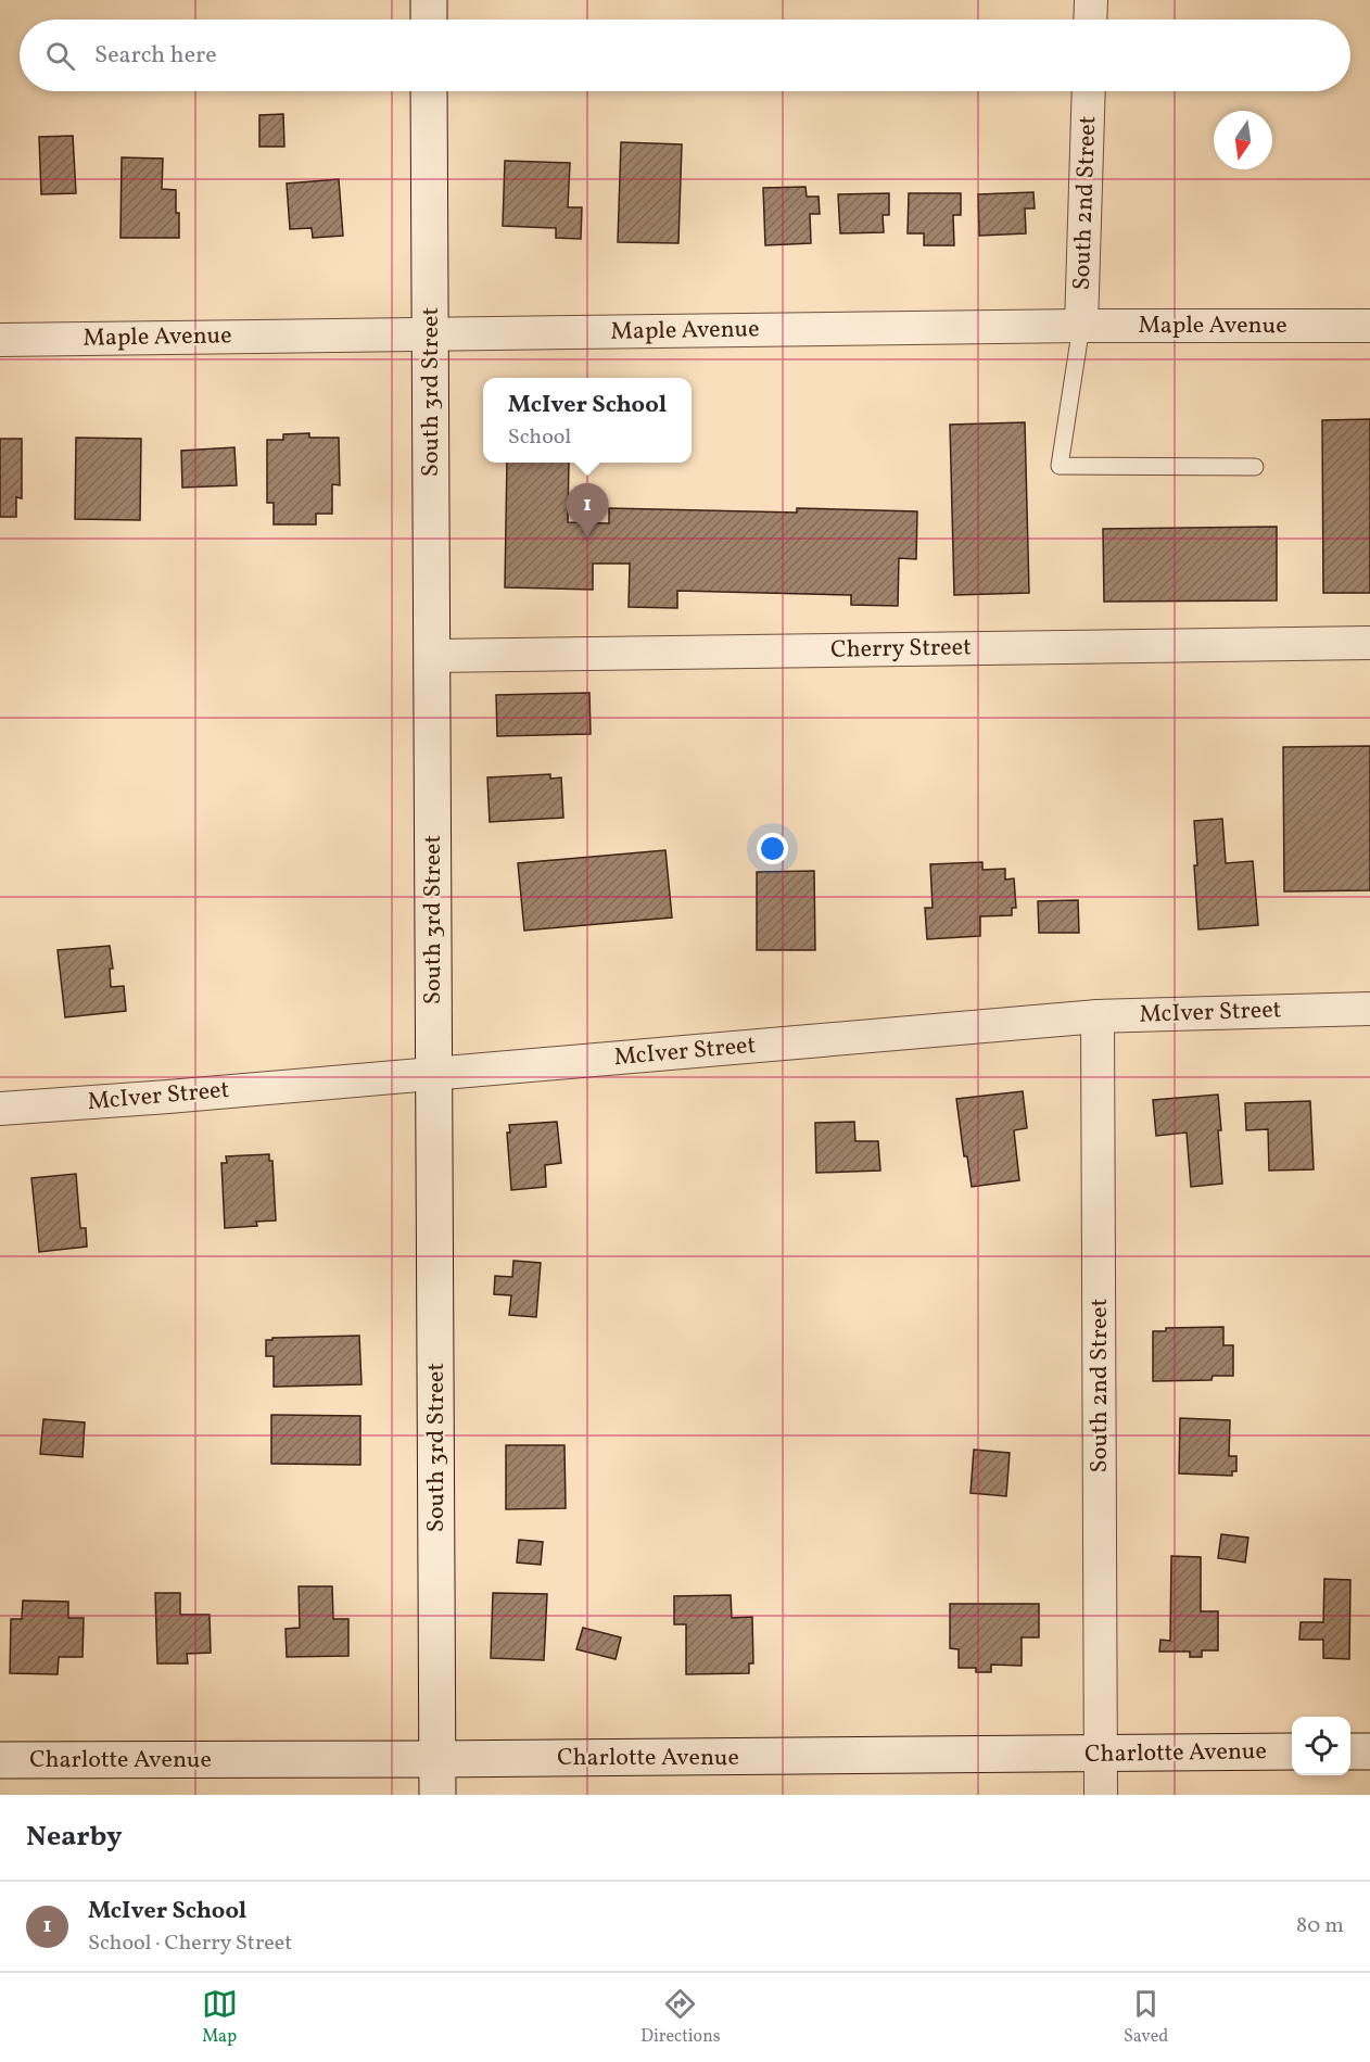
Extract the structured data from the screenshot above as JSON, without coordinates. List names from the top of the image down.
{
  "streets": {
    "street": [
      "South 2nd Street",
      "Maple Avenue",
      "South 3rd Street",
      "Cherry Street",
      "McIver Street",
      "Charlotte Avenue"
    ]
  },
  "crossings": [
    ["South 2nd Street", "Maple Avenue"],
    ["South 2nd Street", "McIver Street"],
    ["South 2nd Street", "Charlotte Avenue"],
    ["Maple Avenue", "South 3rd Street"],
    ["South 3rd Street", "Cherry Street"],
    ["South 3rd Street", "McIver Street"],
    ["South 3rd Street", "Charlotte Avenue"]
  ],
  "north": "bottom",
  "page": {
    "search": "Search here",
    "popup": ["McIver School", "School"],
    "pins": "1",
    "heading": "Nearby",
    "list": [
      {
        "mark": "1",
        "name": "McIver School",
        "note": "School · Cherry Street",
        "value": "80 m"
      }
    ],
    "nav": ["Map", "Directions", "Saved"]
  }
}
